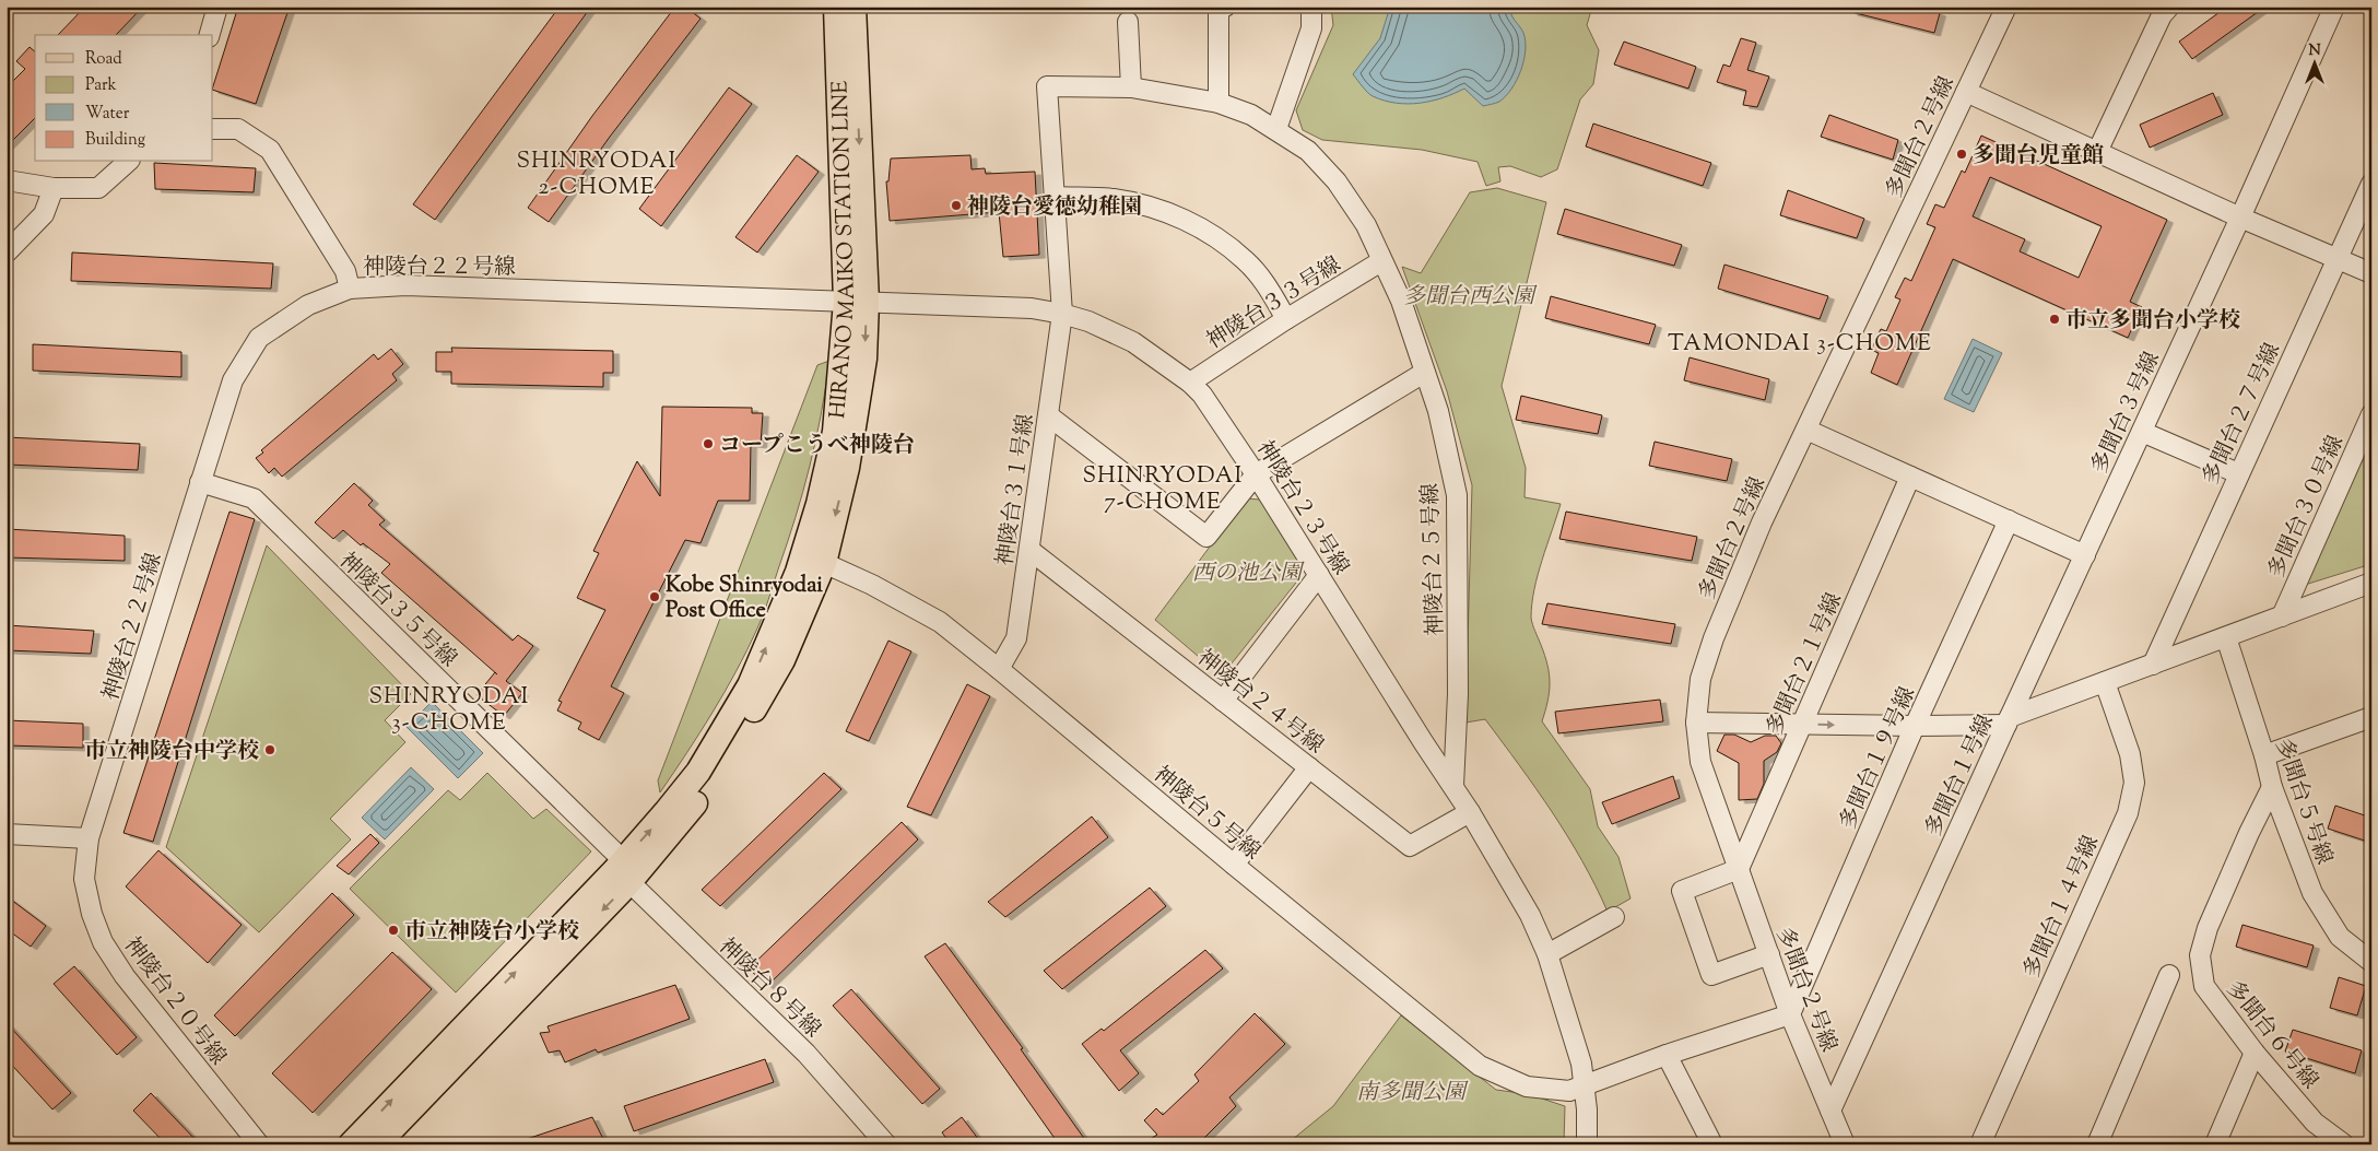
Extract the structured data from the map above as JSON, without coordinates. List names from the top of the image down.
{
  "streets": {
    "main road": ["HIRANO MAIKO STATION LINE"],
    "street": [
      "多聞台２号線",
      "神陵台２２号線",
      "神陵台３３号線",
      "多聞台３号線",
      "多聞台２７号線",
      "神陵台３１号線",
      "多聞台３０号線",
      "神陵台２３号線",
      "神陵台２５号線",
      "神陵台３５号線",
      "多聞台２１号線",
      "神陵台２４号線",
      "多聞台１９号線",
      "多聞台１号線",
      "多聞台５号線",
      "神陵台５号線",
      "多聞台１４号線",
      "神陵台８号線",
      "神陵台２０号線",
      "多聞台６号線"
    ]
  },
  "crossings": [
    ["多聞台２号線", "多聞台２１号線"],
    ["多聞台２号線", "多聞台１９号線"],
    ["多聞台２号線", "多聞台１号線"],
    ["多聞台２号線", "神陵台５号線"],
    ["HIRANO MAIKO STATION LINE", "神陵台２２号線"],
    ["HIRANO MAIKO STATION LINE", "神陵台２３号線"],
    ["HIRANO MAIKO STATION LINE", "神陵台３５号線"],
    ["HIRANO MAIKO STATION LINE", "神陵台５号線"],
    ["HIRANO MAIKO STATION LINE", "神陵台８号線"],
    ["神陵台２２号線", "神陵台２３号線"],
    ["神陵台２２号線", "神陵台３５号線"],
    ["神陵台２２号線", "神陵台２０号線"],
    ["神陵台３３号線", "神陵台２３号線"],
    ["神陵台３３号線", "神陵台２５号線"],
    ["多聞台３号線", "多聞台１号線"],
    ["多聞台２７号線", "多聞台１号線"],
    ["神陵台３１号線", "神陵台２３号線"],
    ["神陵台３１号線", "神陵台２５号線"],
    ["神陵台３１号線", "神陵台２４号線"],
    ["神陵台３１号線", "神陵台５号線"],
    ["多聞台３０号線", "多聞台１号線"],
    ["神陵台２３号線", "神陵台２５号線"],
    ["神陵台２３号線", "神陵台２４号線"],
    ["神陵台２３号線", "神陵台５号線"],
    ["神陵台３５号線", "神陵台８号線"],
    ["多聞台１９号線", "神陵台５号線"],
    ["多聞台１号線", "多聞台５号線"],
    ["多聞台１号線", "多聞台１４号線"],
    ["多聞台５号線", "多聞台６号線"]
  ],
  "districts": [
    "SHINRYODAI 2-CHOME",
    "TAMONDAI 3-CHOME",
    "SHINRYODAI 7-CHOME",
    "SHINRYODAI 3-CHOME"
  ],
  "parks": ["多聞台西公園", "西の池公園", "南多聞公園"],
  "places": [
    "多聞台児童館",
    "神陵台愛徳幼稚園",
    "市立多聞台小学校",
    "コープこうべ神陵台",
    "Kobe Shinryodai Post Office",
    "市立神陵台中学校",
    "市立神陵台小学校"
  ],
  "legend": [
    "Road",
    "Park",
    "Water",
    "Building"
  ],
  "north": "top"
}
